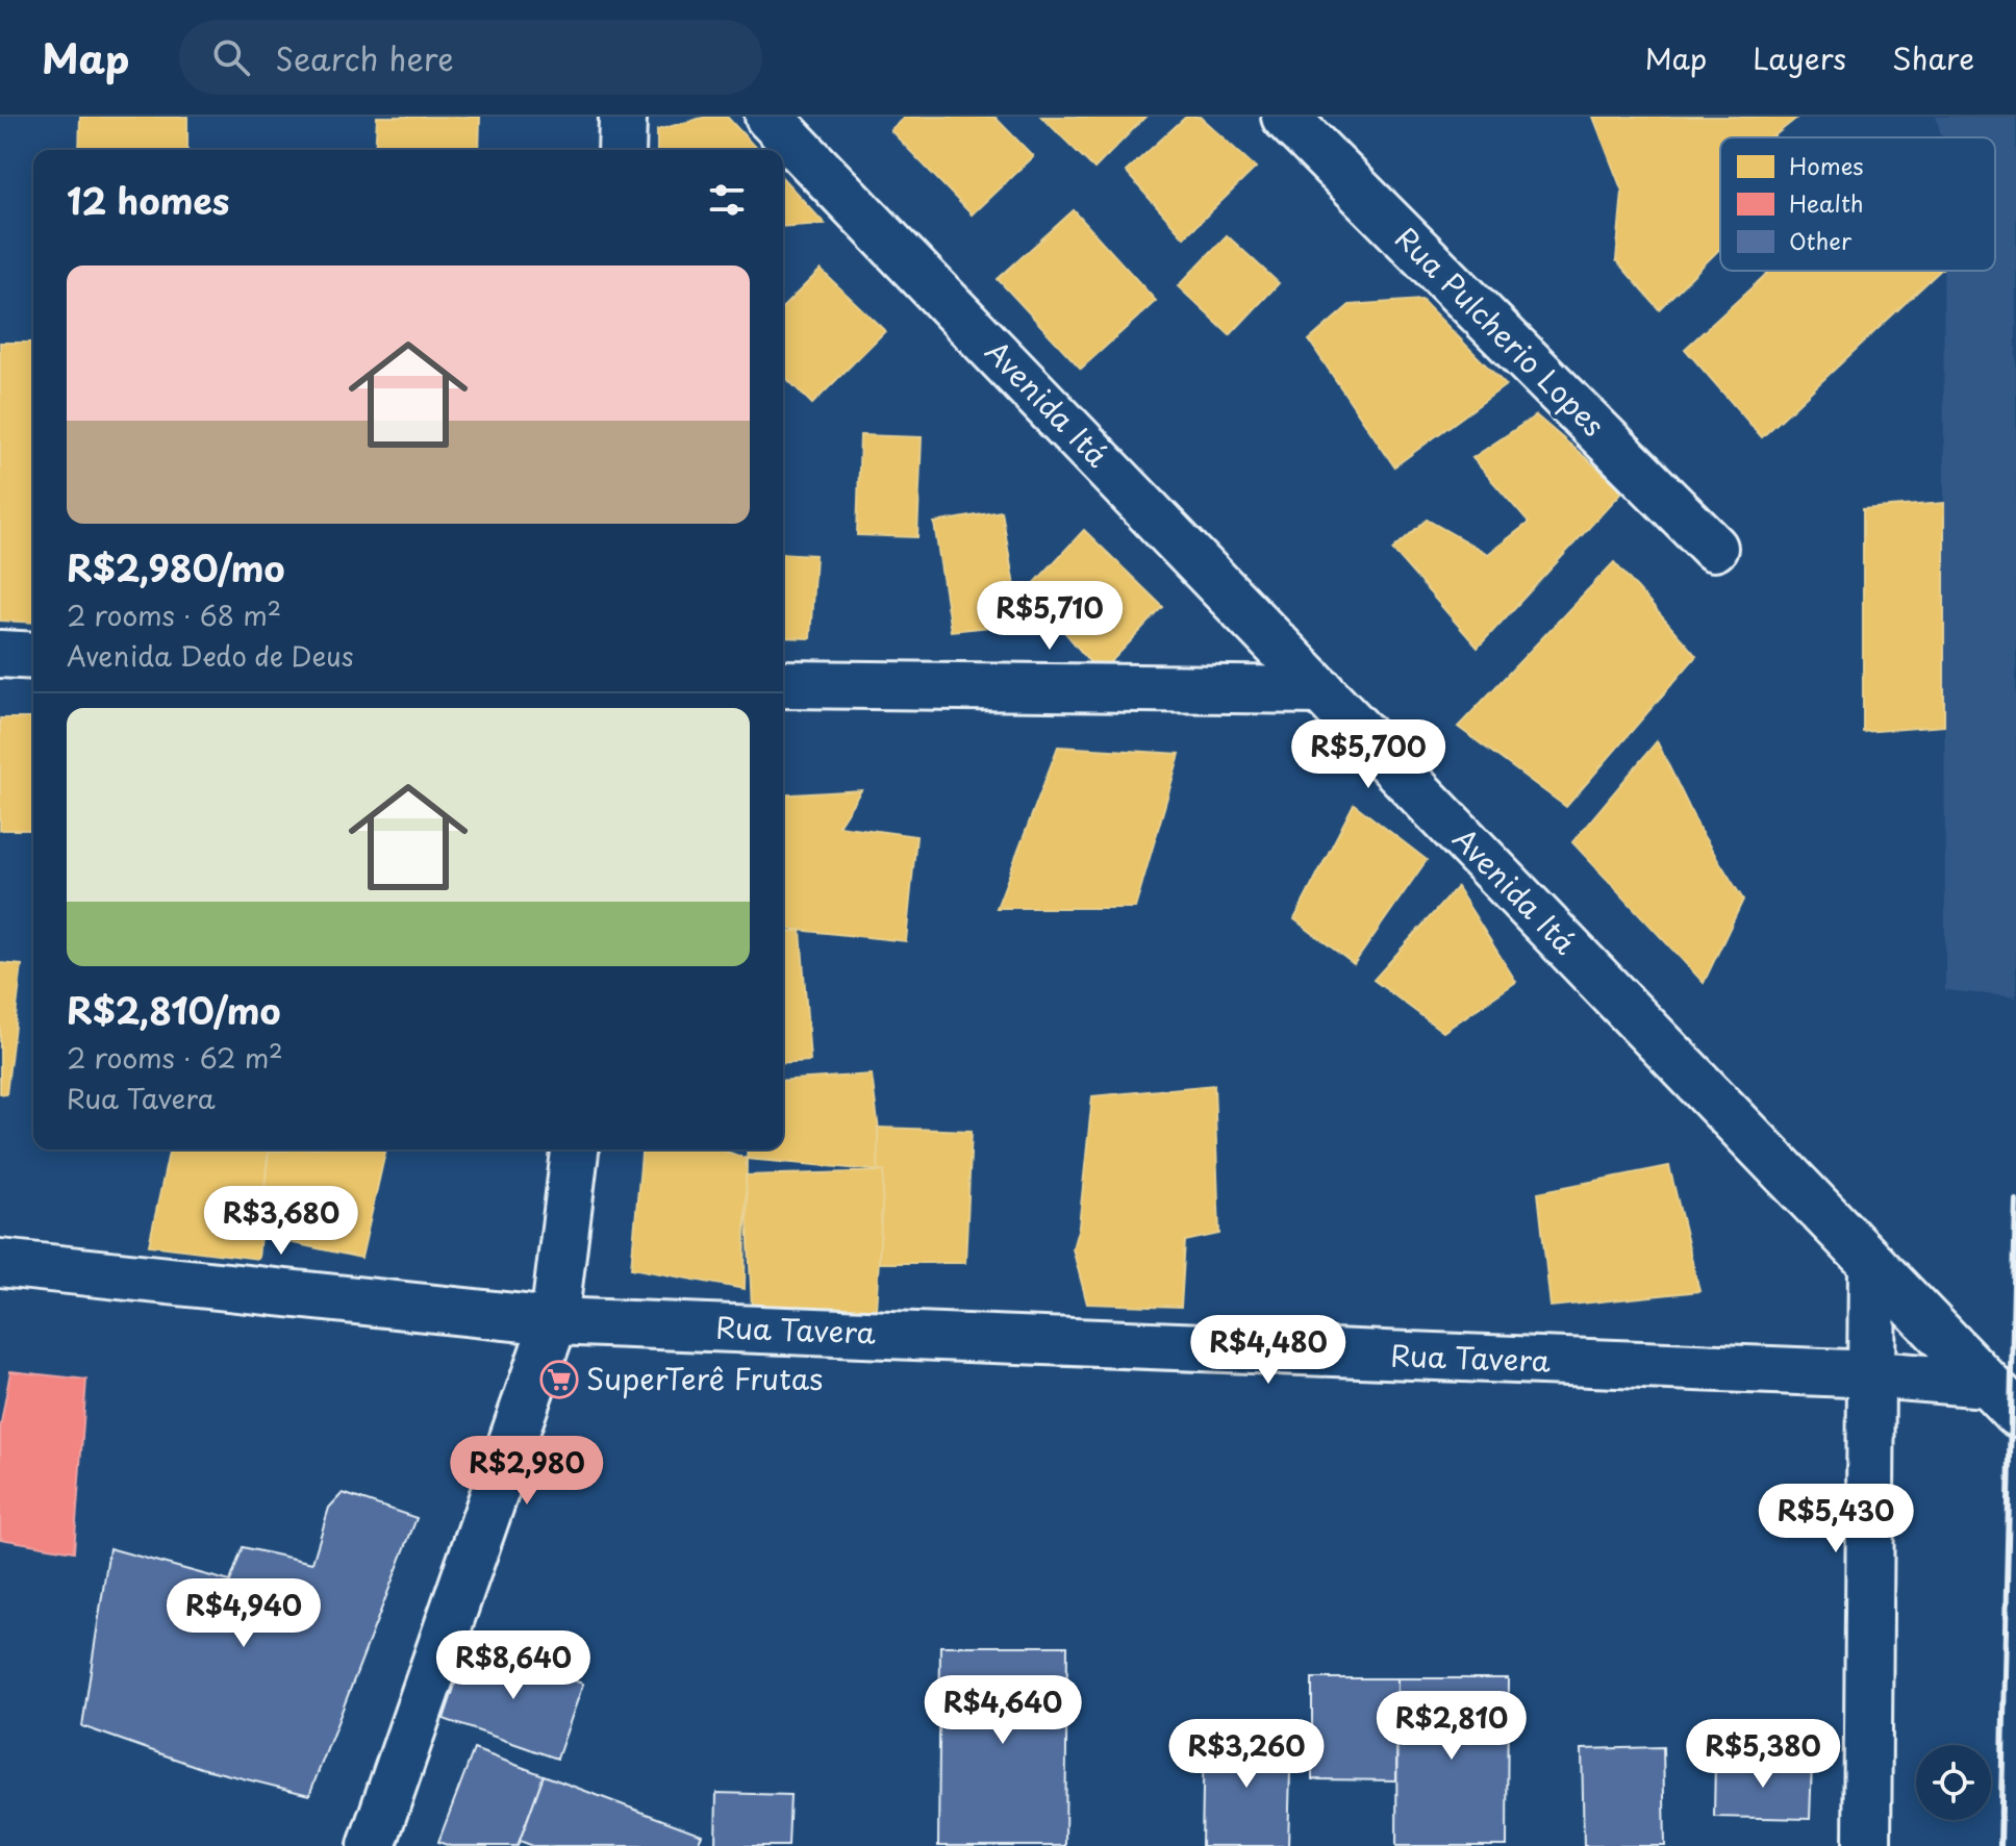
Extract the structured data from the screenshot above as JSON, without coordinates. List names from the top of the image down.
{
  "streets": {
    "street": ["Rua Pulcherio Lopes", "Avenida Itá", "Rua Tavera"]
  },
  "crossings": [
    ["Avenida Itá", "Rua Tavera"]
  ],
  "places": {
    "supermarket": ["SuperTerê Frutas"]
  },
  "legend": ["Homes", "Health", "Other"],
  "page": {
    "header": "Map",
    "search": "Search here",
    "nav": ["Map", "Layers", "Share"],
    "heading": "12 homes",
    "list": [
      {
        "name": "R$2,980/mo",
        "note": "2 rooms · 68 m² · Avenida Dedo de Deus"
      },
      {
        "name": "R$2,810/mo",
        "note": "2 rooms · 62 m² · Rua Tavera"
      }
    ],
    "price": [
      "R$5,710",
      "R$5,700",
      "R$3,680",
      "R$4,480",
      "R$2,980",
      "R$5,430",
      "R$4,940",
      "R$8,640",
      "R$4,640",
      "R$2,810",
      "R$3,260",
      "R$5,380"
    ]
  }
}
